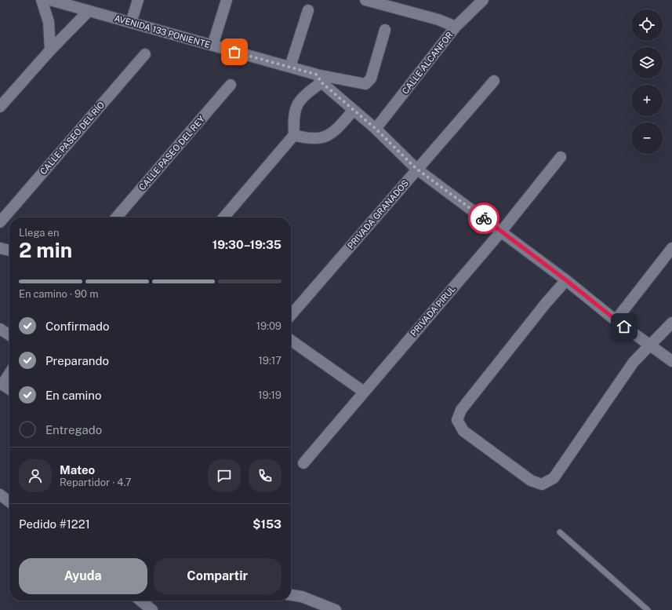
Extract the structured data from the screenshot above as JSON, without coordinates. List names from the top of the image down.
{
  "streets": {
    "street": [
      "AVENIDA 133 PONIENTE",
      "CALLE ALCANFOR",
      "CALLE PASEO DEL RÍO",
      "CALLE PASEO DEL REY",
      "PRIVADA GRANADOS",
      "PRIVADA PIRUL"
    ]
  },
  "page": {
    "map_buttons": ["+", "−"],
    "heading": ["2 min", "Llega en", "19:30–19:35"],
    "panel": [
      "Mateo",
      "Repartidor · 4.7",
      "Pedido #1221",
      "$153"
    ],
    "bar": "En camino · 90 m",
    "list": [
      ["Confirmado", "19:09"],
      ["Preparando", "19:17"],
      ["En camino", "19:19"],
      "Entregado"
    ],
    "buttons": ["Ayuda", "Compartir"]
  }
}
